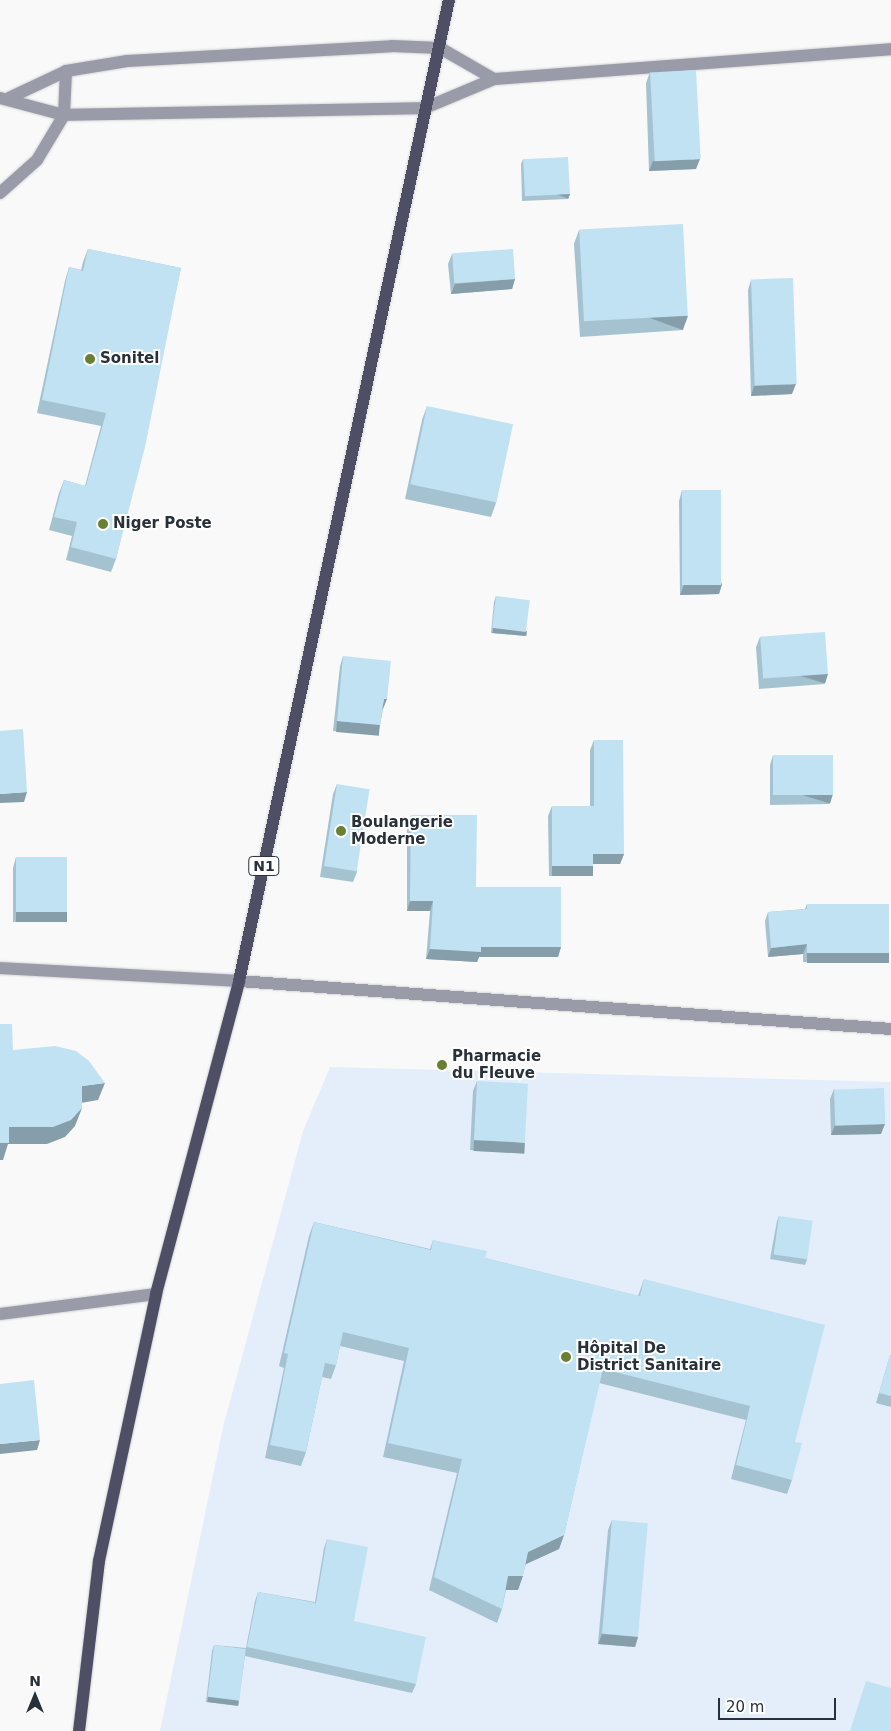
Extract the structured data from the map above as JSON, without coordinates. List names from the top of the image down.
{
  "streets": {
    "main road": ["N1"]
  },
  "places": [
    "Sonitel",
    "Niger Poste",
    "Boulangerie Moderne",
    "Pharmacie du Fleuve",
    "Hôpital De District Sanitaire"
  ],
  "scale_bar": "20 m",
  "north": "top"
}
